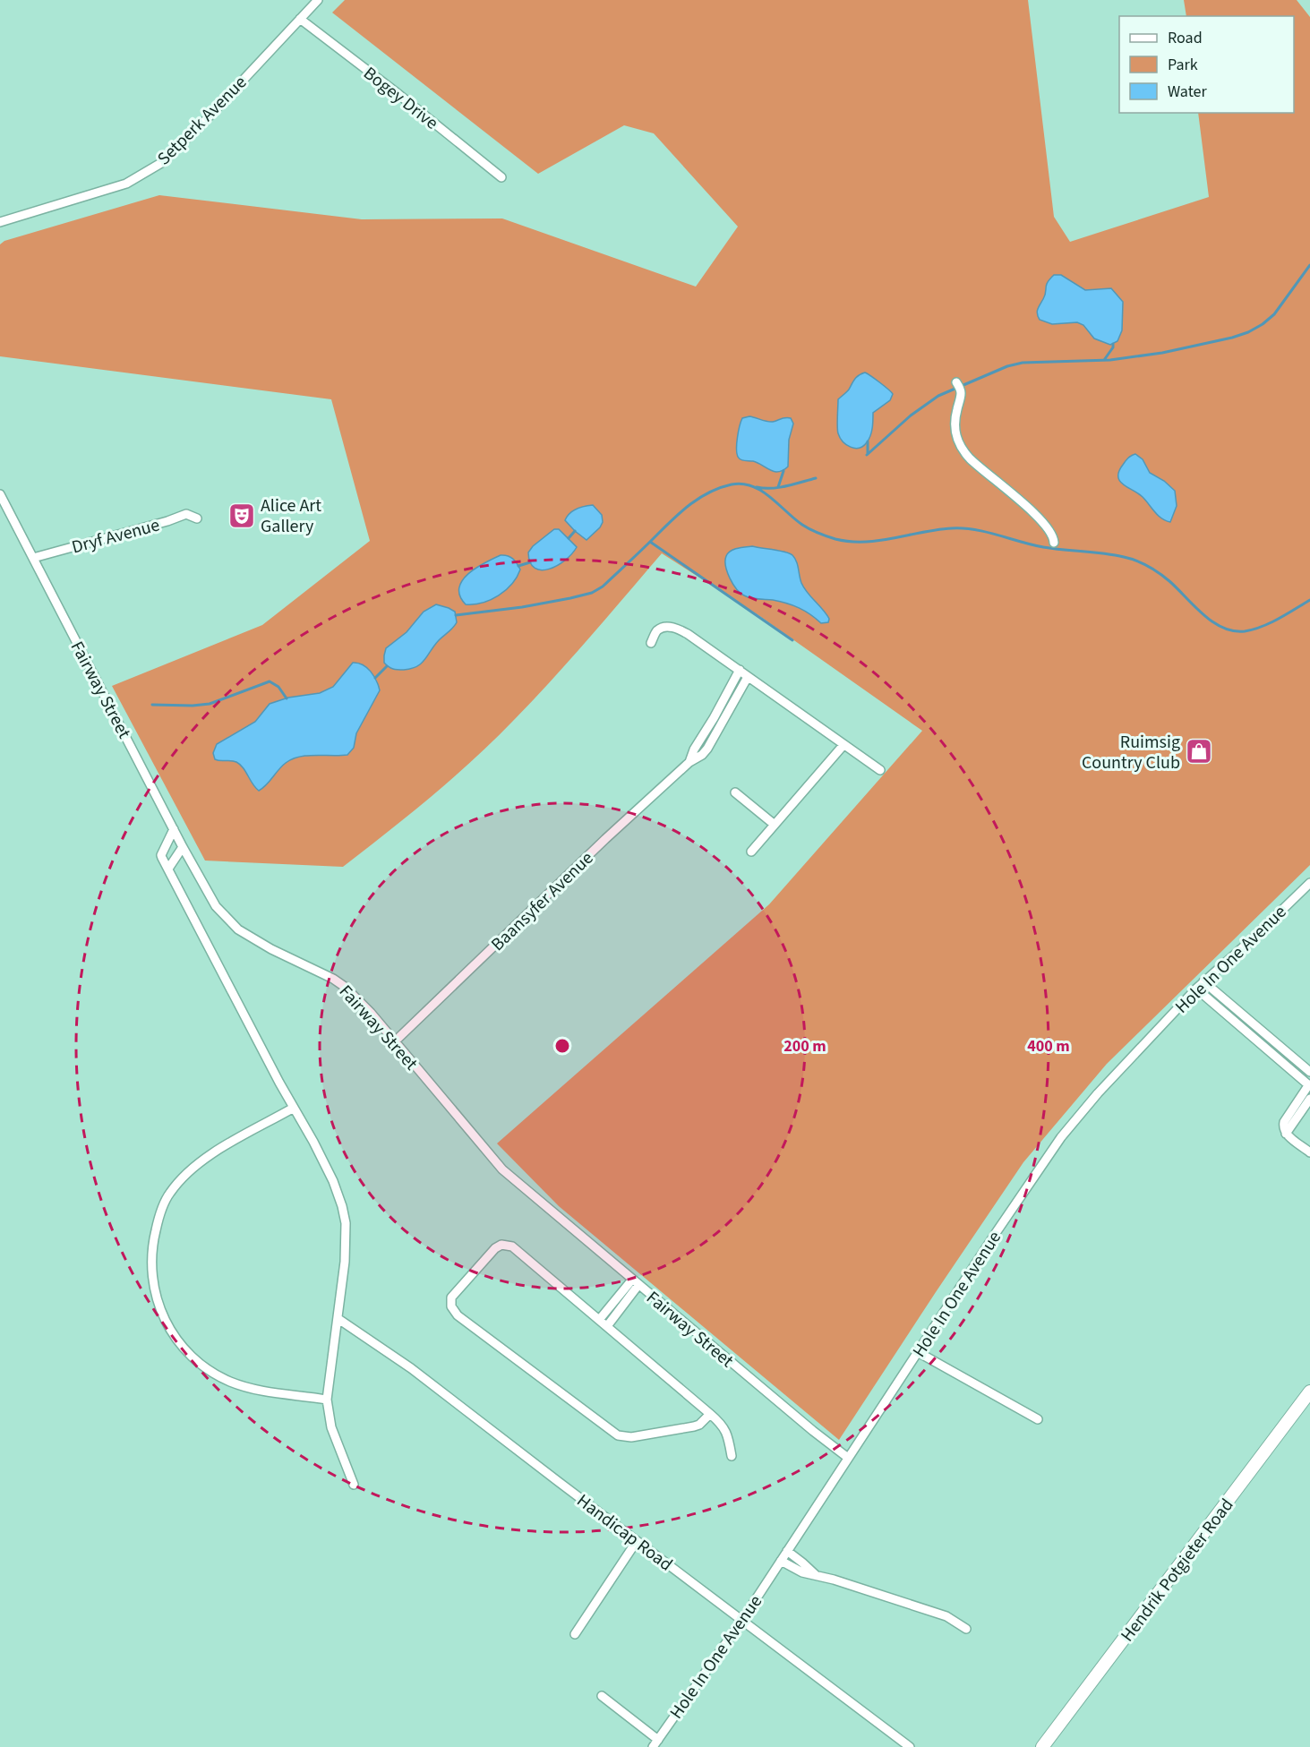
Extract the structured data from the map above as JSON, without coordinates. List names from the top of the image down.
{
  "streets": {
    "main road": ["Hendrik Potgieter Road"],
    "street": [
      "Bogey Drive",
      "Setperk Avenue",
      "Dryf Avenue",
      "Fairway Street",
      "Baansyfer Avenue",
      "Hole In One Avenue",
      "Handicap Road"
    ]
  },
  "crossings": [
    ["Bogey Drive", "Setperk Avenue"],
    ["Dryf Avenue", "Fairway Street"],
    ["Fairway Street", "Baansyfer Avenue"],
    ["Fairway Street", "Hole In One Avenue"],
    ["Hole In One Avenue", "Handicap Road"]
  ],
  "places": {
    "theatre": ["Alice Art Gallery"],
    "shop": ["Ruimsig Country Club"]
  },
  "legend": ["Road", "Park", "Water"],
  "rings": ["200 m", "400 m"]
}
